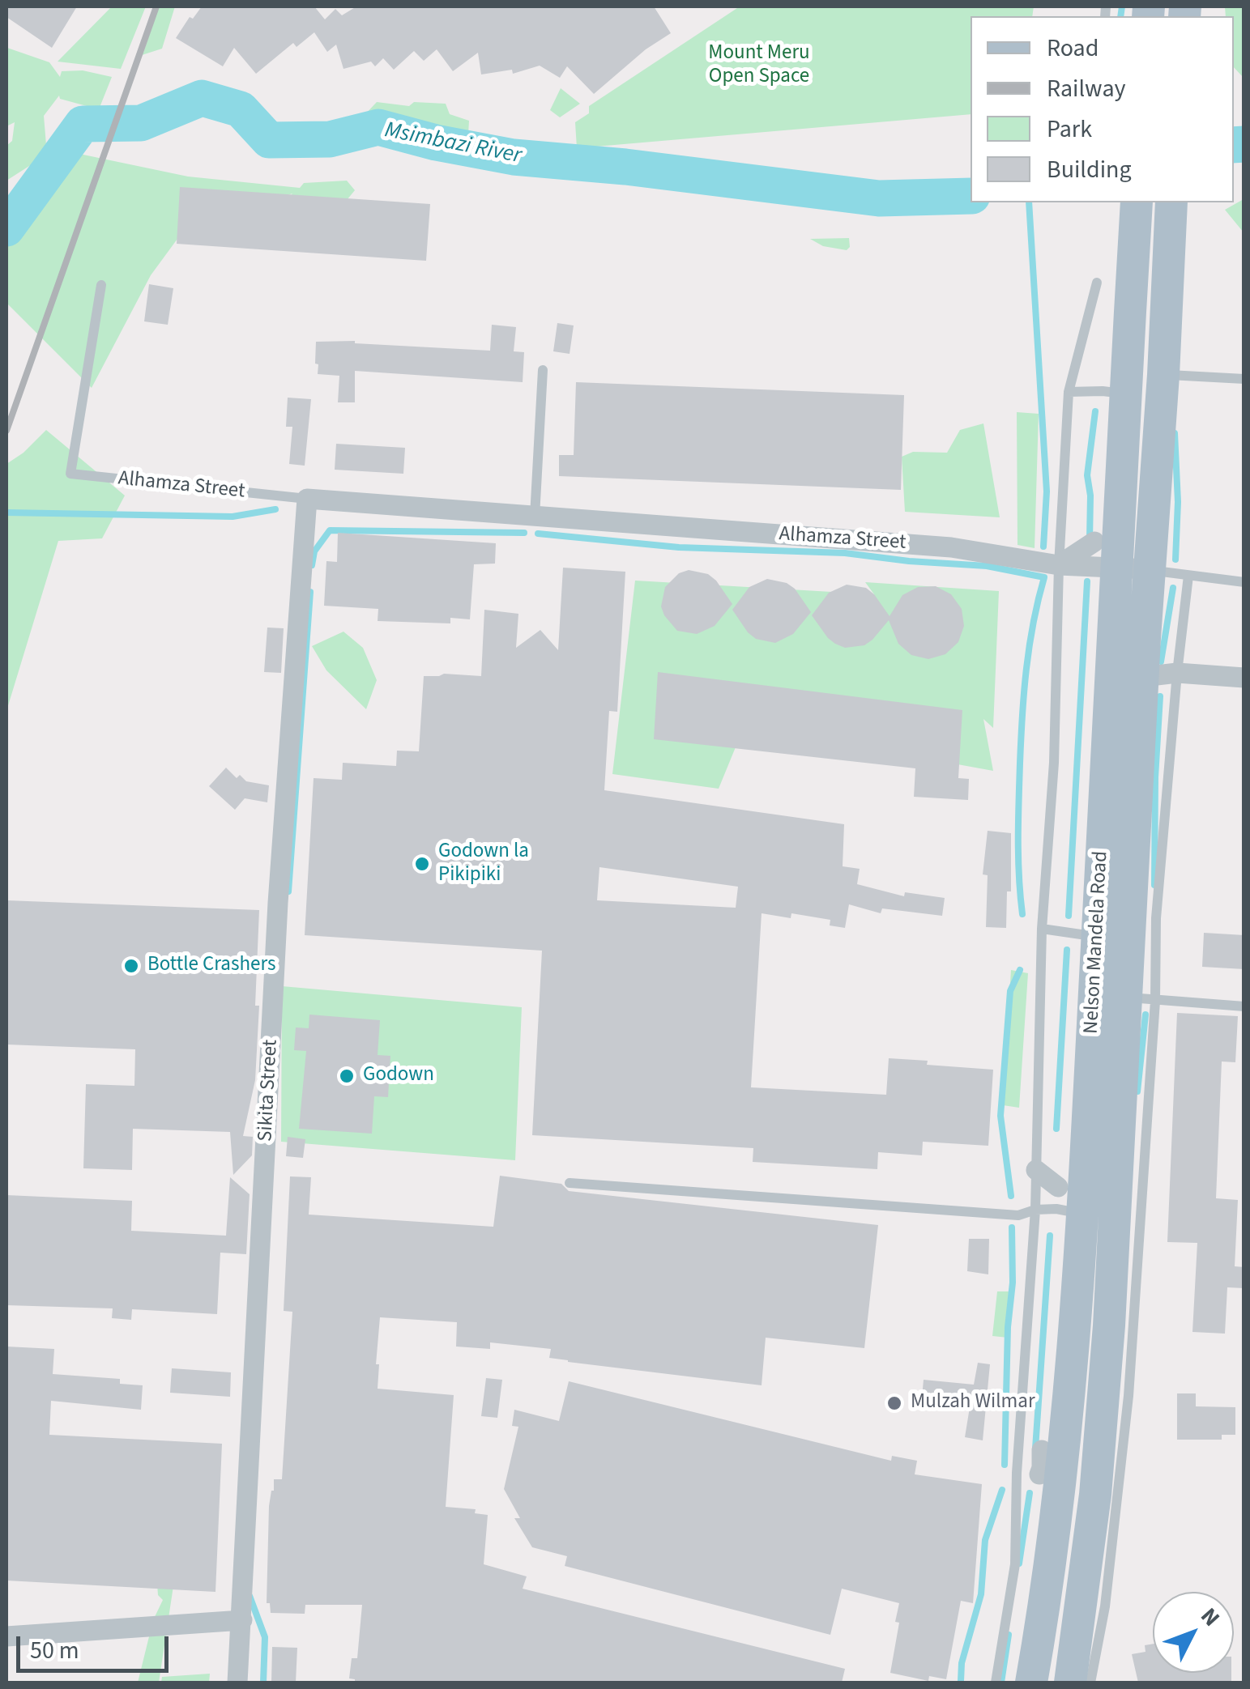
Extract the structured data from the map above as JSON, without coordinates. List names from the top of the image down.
{
  "streets": {
    "main road": ["Nelson Mandela Road"],
    "street": ["Alhamza Street", "Sikita Street"]
  },
  "crossings": [
    ["Alhamza Street", "Nelson Mandela Road"],
    ["Alhamza Street", "Sikita Street"]
  ],
  "water": ["Msimbazi River"],
  "parks": ["Mount Meru Open Space"],
  "places": [
    "Godown la Pikipiki",
    "Bottle Crashers",
    "Godown",
    "Mulzah Wilmar"
  ],
  "legend": [
    "Road",
    "Railway",
    "Park",
    "Building"
  ],
  "scale_bar": "50 m",
  "north": "top right"
}
